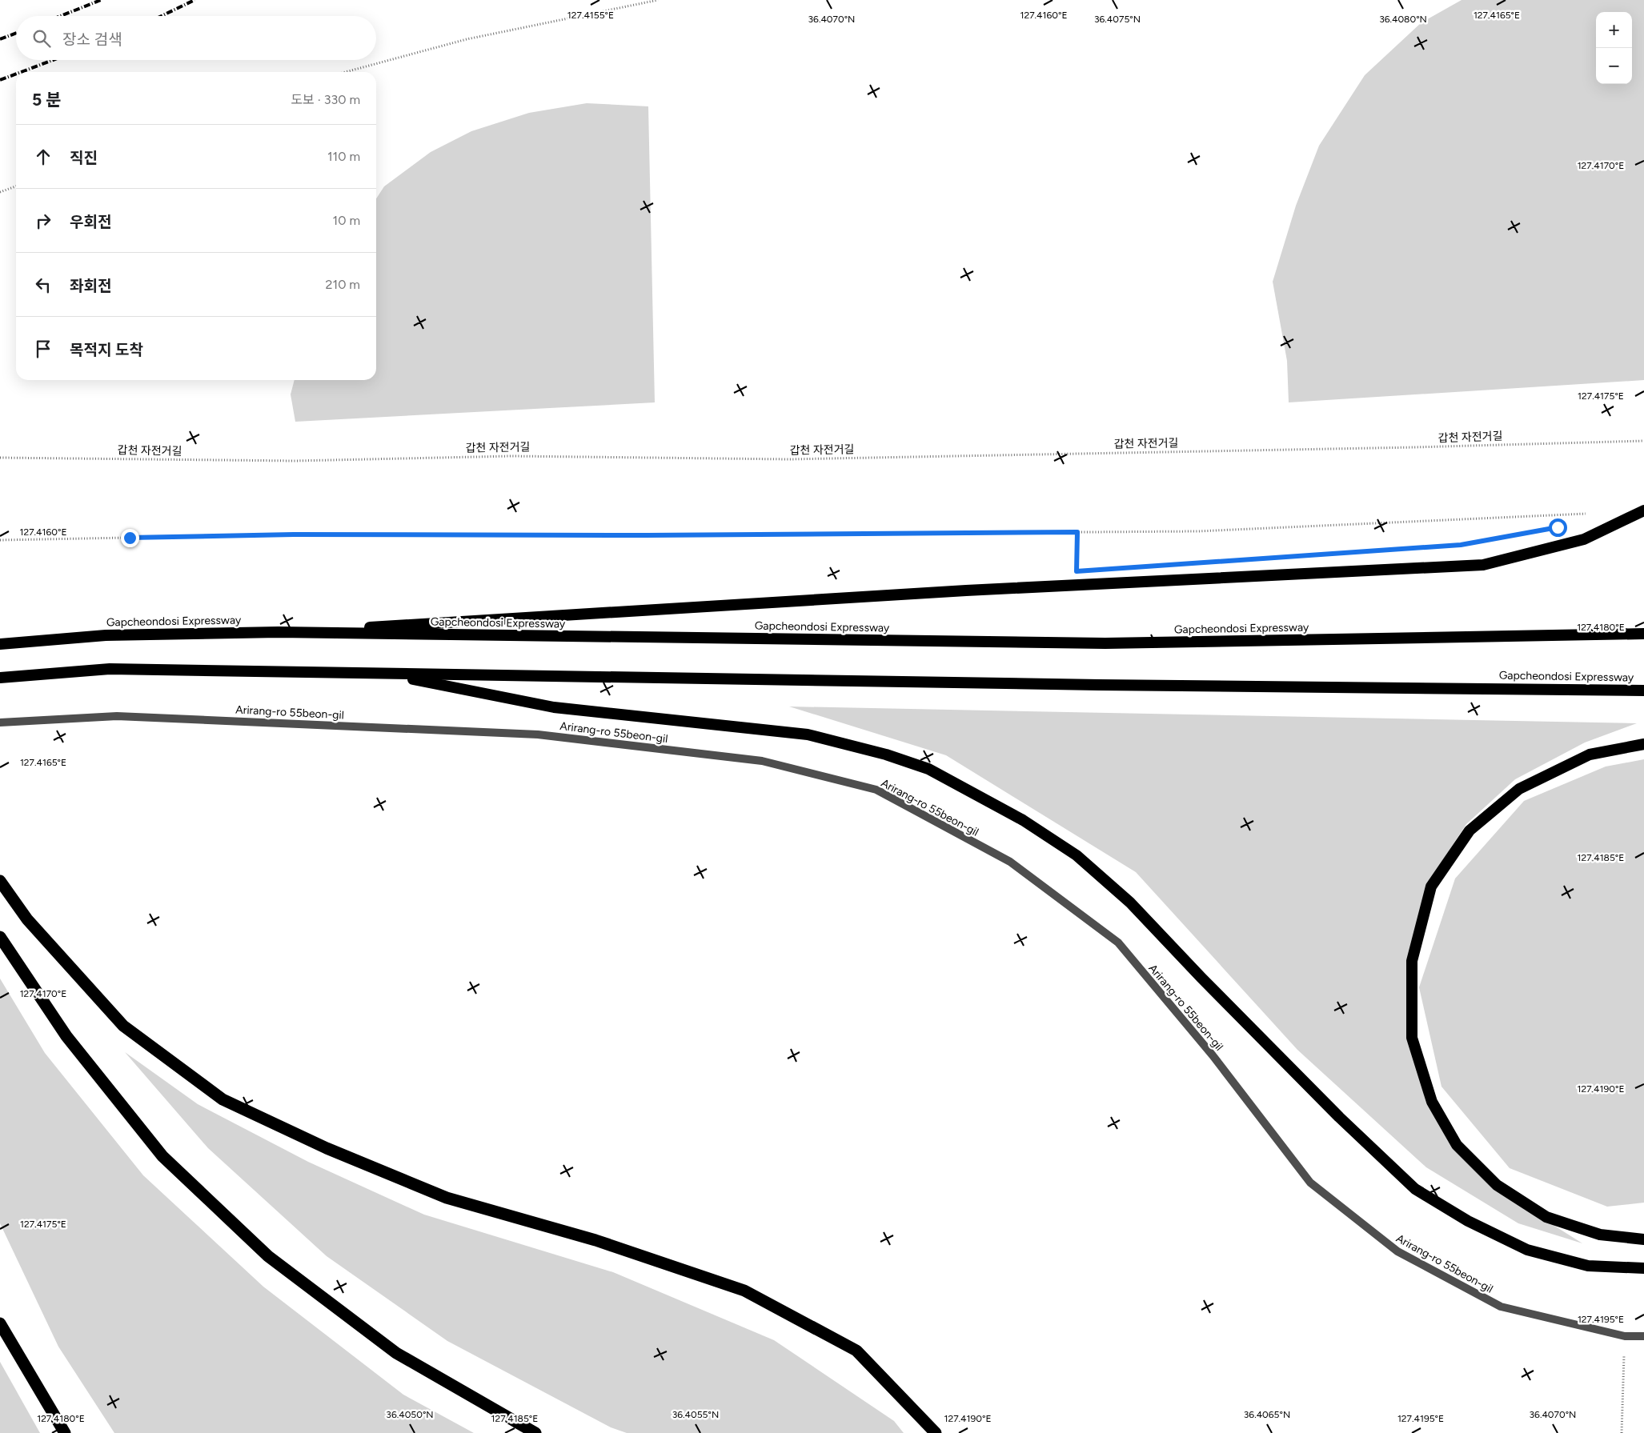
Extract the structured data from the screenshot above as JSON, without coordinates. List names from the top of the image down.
{
  "streets": {
    "highway": ["Gapcheondosi Expressway"],
    "lane": ["Arirang-ro 55beon-gil"],
    "path": ["갑천 자전거길"]
  },
  "page": {
    "map_buttons": ["+", "−"],
    "search": "장소 검색",
    "heading": ["5 분", "도보 · 330 m"],
    "list": [
      ["직진", "110 m"],
      ["우회전", "10 m"],
      ["좌회전", "210 m"],
      "목적지 도착"
    ]
  },
  "coordinates": [
    "127.4155°E",
    "127.4160°E",
    "127.4165°E",
    "36.4070°N",
    "36.4075°N",
    "36.4080°N",
    "127.4170°E",
    "127.4175°E",
    "127.4180°E",
    "127.4185°E",
    "127.4190°E",
    "127.4195°E",
    "36.4050°N",
    "36.4055°N",
    "36.4065°N"
  ]
}
